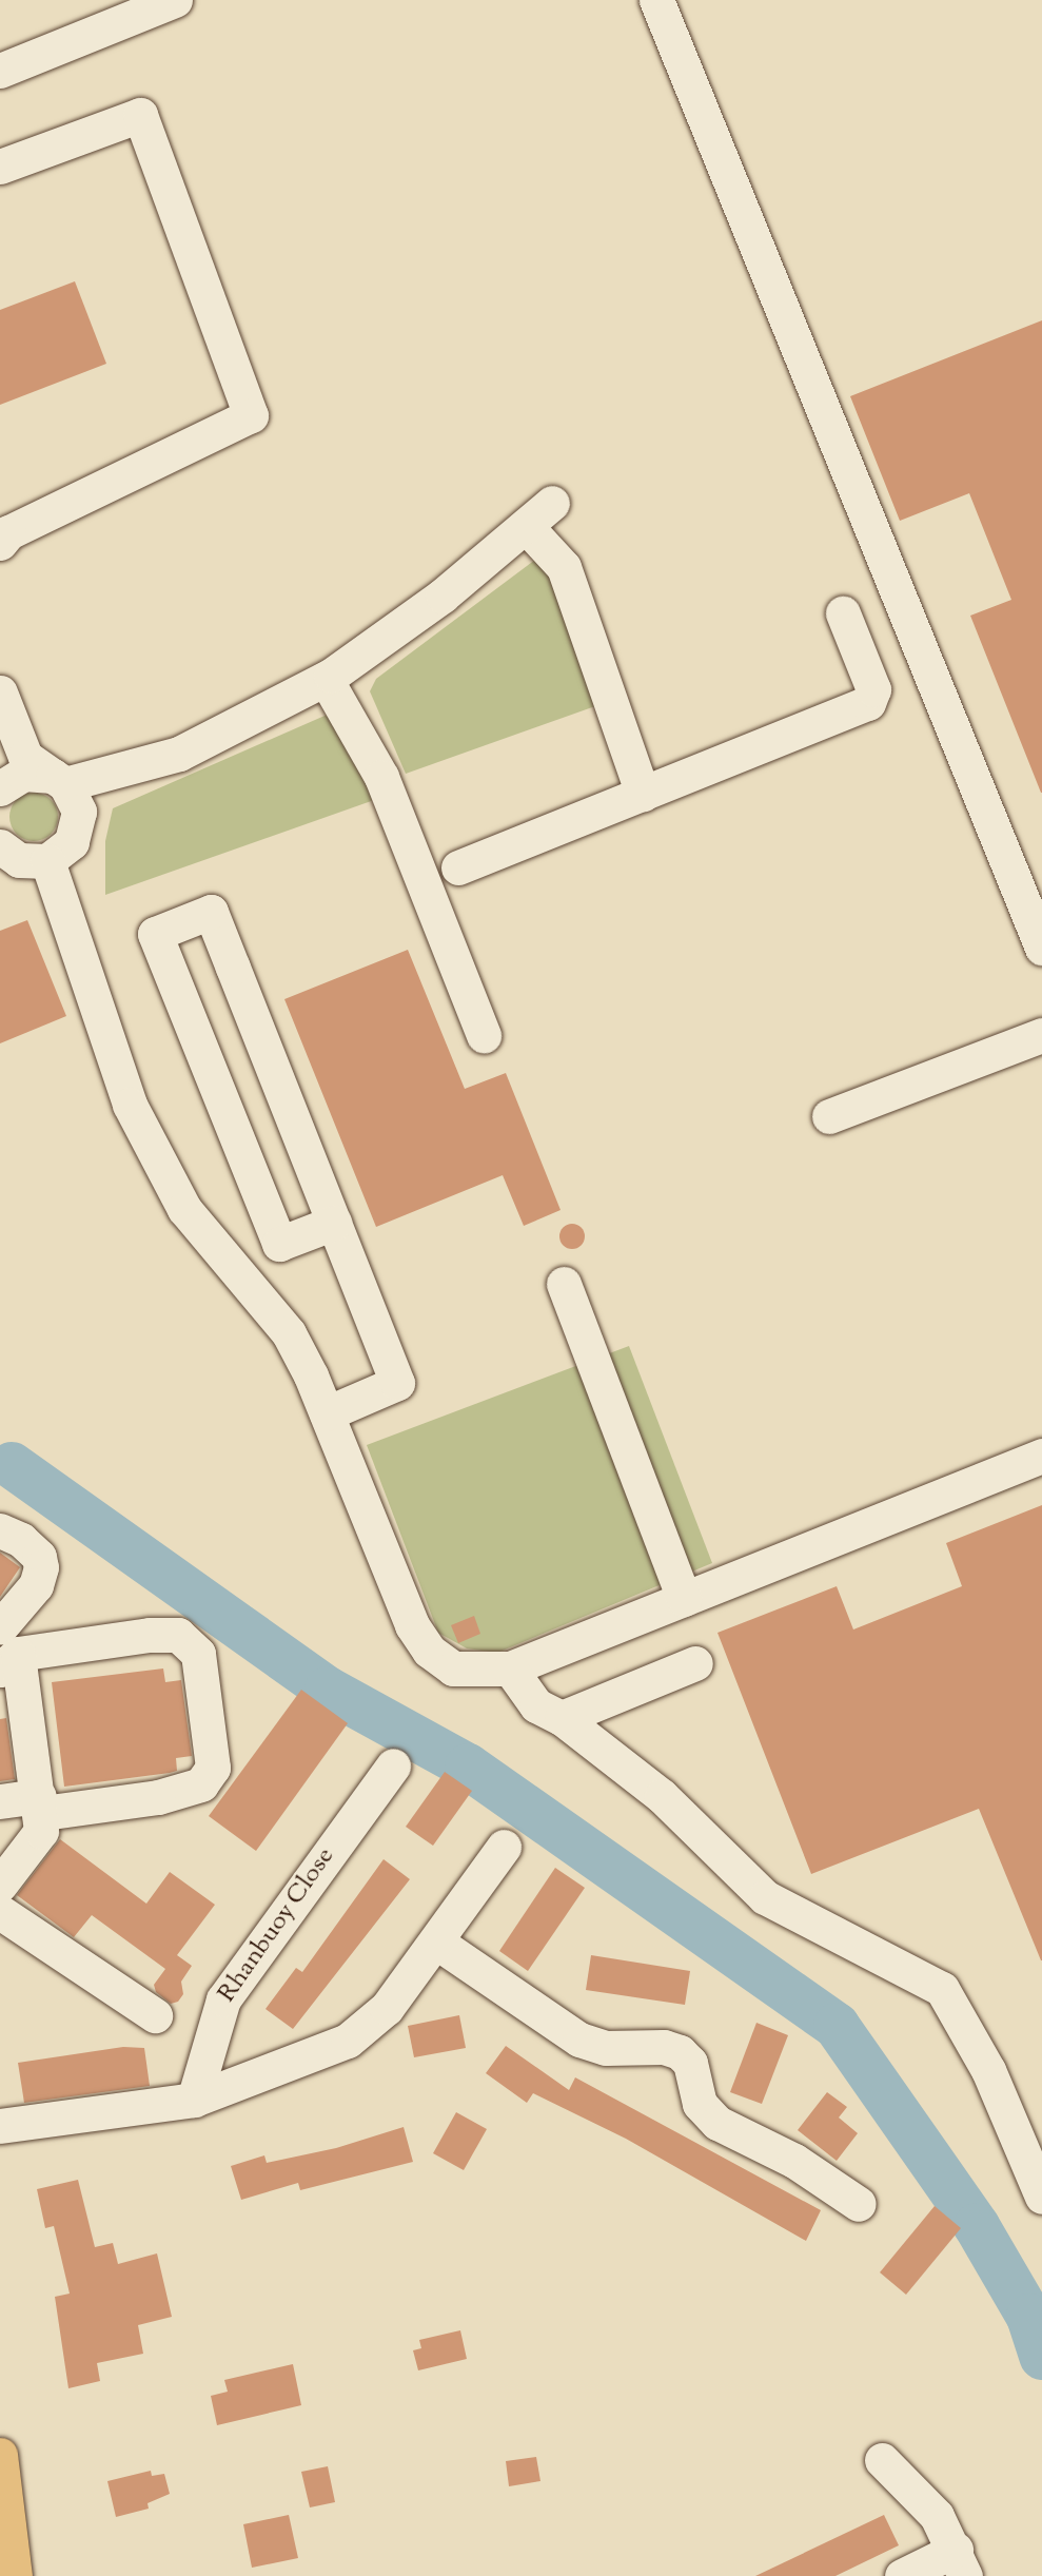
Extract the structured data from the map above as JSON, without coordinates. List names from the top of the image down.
{
  "streets": {
    "street": ["Rhanbuoy Close"]
  }
}
